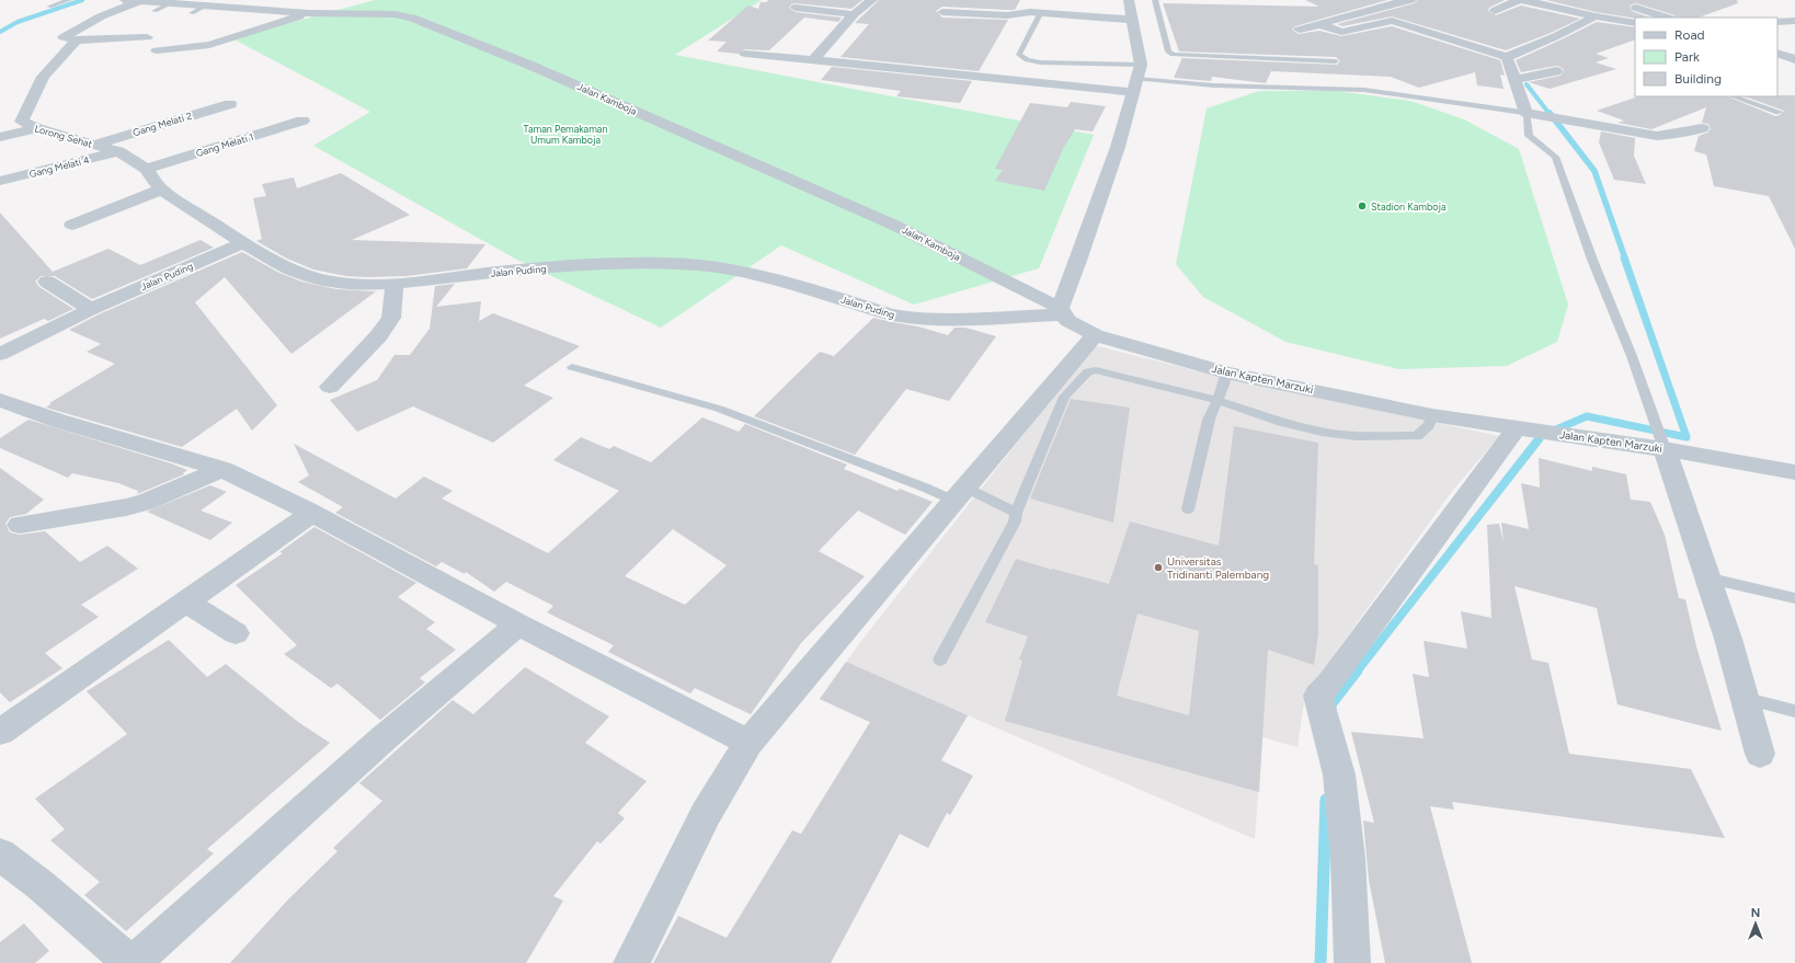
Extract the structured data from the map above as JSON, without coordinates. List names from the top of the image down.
{
  "streets": {
    "street": [
      "Jalan Kamboja",
      "Gang Melati 2",
      "Lorong Sehat",
      "Gang Melati 1",
      "Gang Melati 4",
      "Jalan Puding",
      "Jalan Kapten Marzuki"
    ]
  },
  "crossings": [
    ["Jalan Kamboja", "Jalan Puding"],
    ["Jalan Kamboja", "Jalan Kapten Marzuki"],
    ["Gang Melati 2", "Lorong Sehat"],
    ["Lorong Sehat", "Gang Melati 1"],
    ["Lorong Sehat", "Gang Melati 4"],
    ["Lorong Sehat", "Jalan Puding"],
    ["Jalan Puding", "Jalan Kapten Marzuki"]
  ],
  "parks": ["Taman Pemakaman Umum Kamboja"],
  "places": ["Stadion Kamboja", "Universitas Tridinanti Palembang"],
  "legend": ["Road", "Park", "Building"],
  "north": "top"
}
